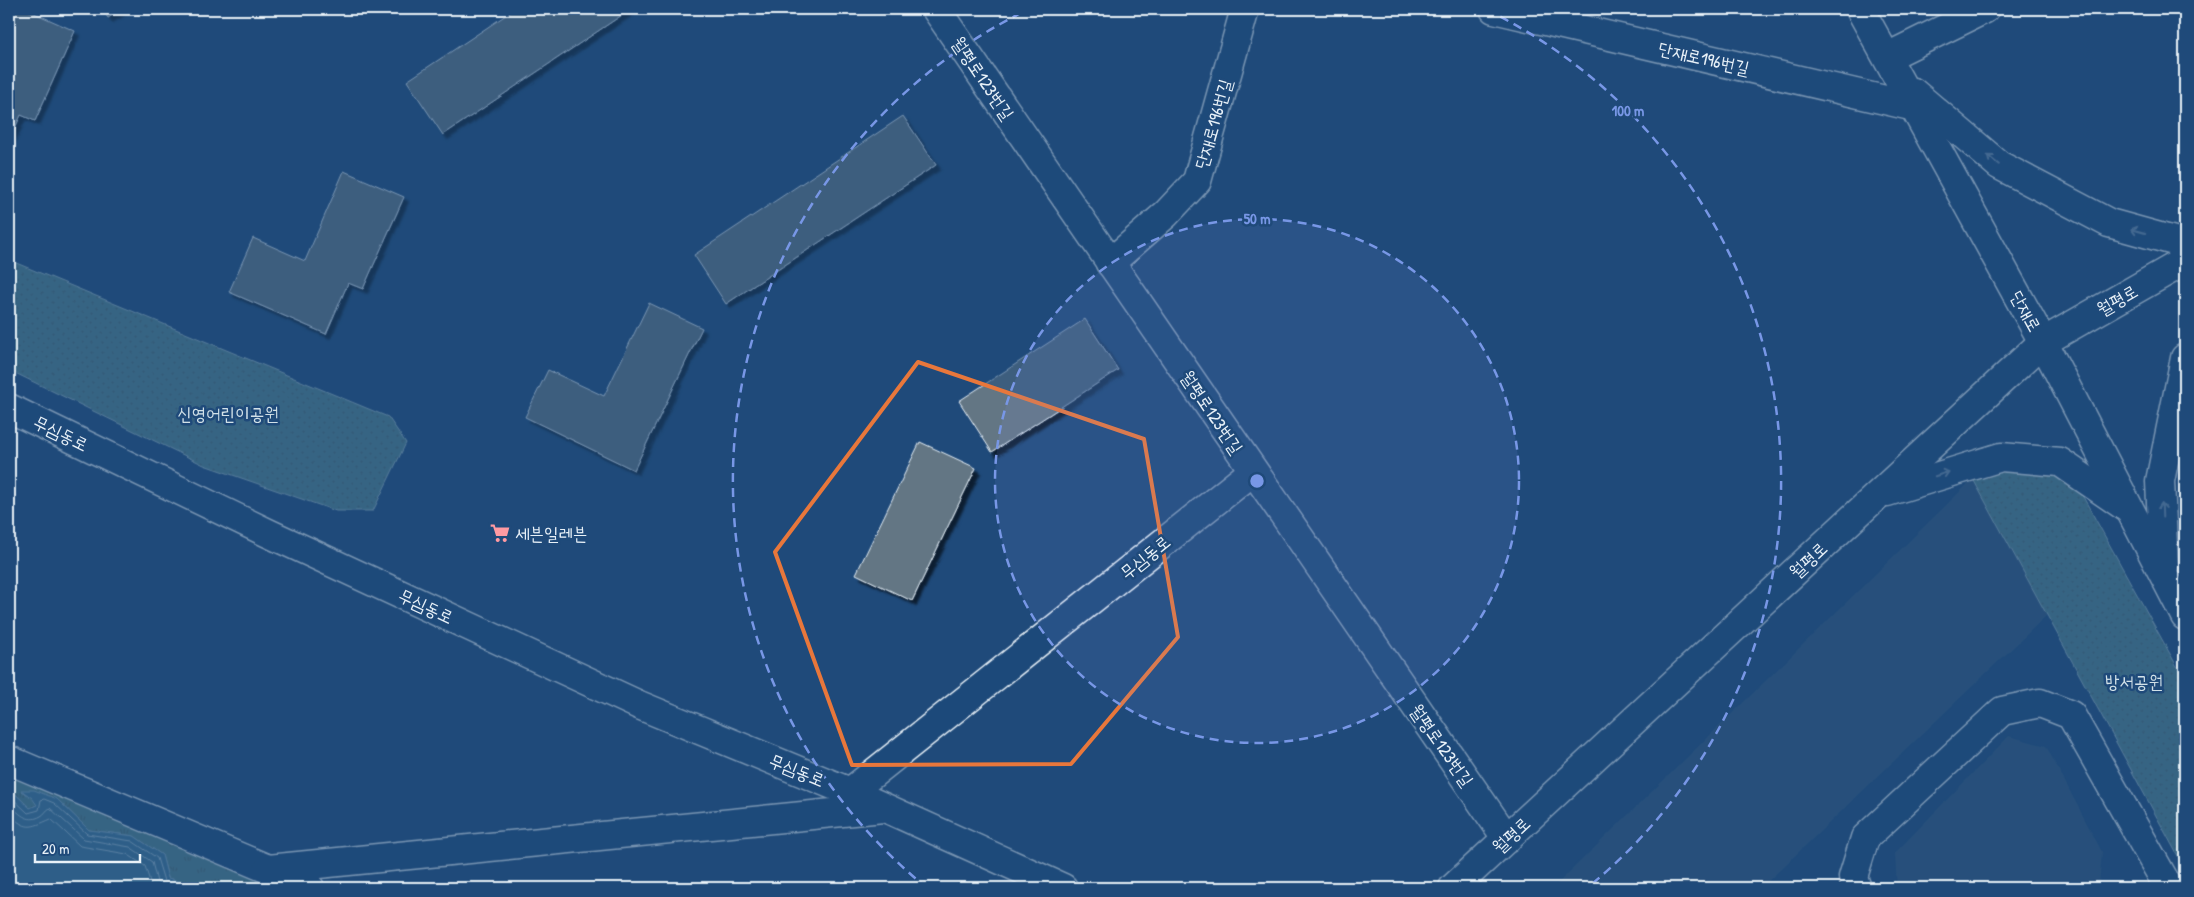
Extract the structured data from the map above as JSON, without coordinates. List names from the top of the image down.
{
  "streets": {
    "street": [
      "단재로196번길",
      "월평로123번길",
      "월평로",
      "단재로",
      "무심동로"
    ]
  },
  "crossings": [
    ["단재로196번길", "월평로123번길"],
    ["단재로196번길", "단재로"],
    ["월평로123번길", "월평로"],
    ["월평로123번길", "무심동로"],
    ["월평로", "단재로"]
  ],
  "parks": ["신영어린이공원", "방서공원"],
  "places": {
    "supermarket": ["세븐일레븐"]
  },
  "scale_bar": "20 m",
  "rings": ["100 m", "50 m"]
}
